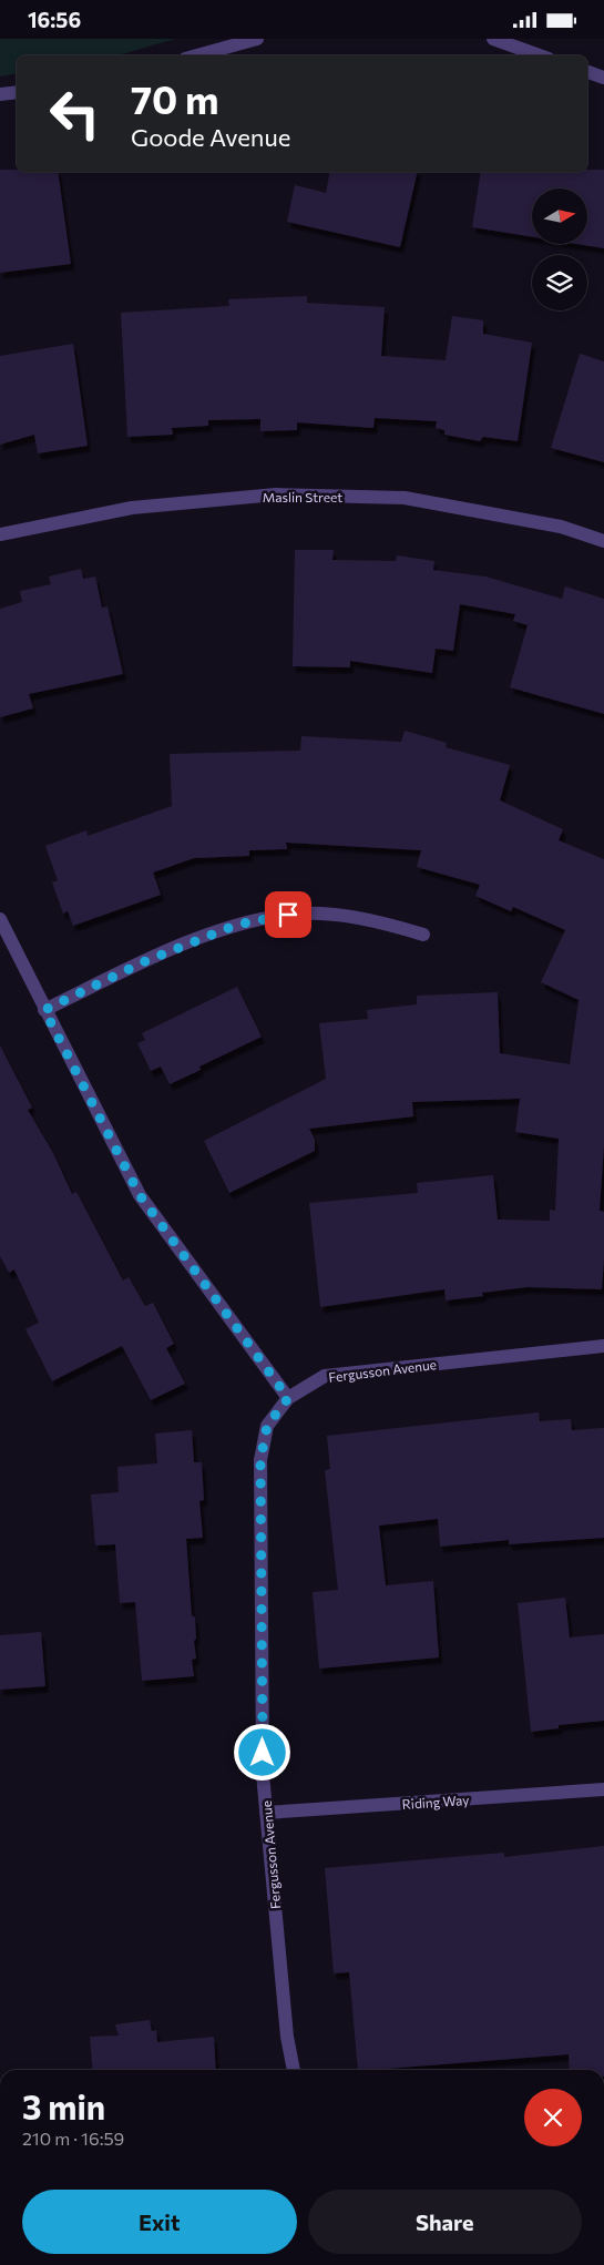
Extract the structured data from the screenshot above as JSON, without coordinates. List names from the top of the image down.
{
  "streets": {
    "street": ["Maslin Street", "Fergusson Avenue", "Riding Way"]
  },
  "crossings": [
    ["Fergusson Avenue", "Riding Way"]
  ],
  "north": "right",
  "page": {
    "status": "16:56",
    "turn": ["70 m", "Goode Avenue"],
    "heading": ["3 min", "210 m · 16:59"],
    "buttons": ["Exit", "Share"]
  }
}
